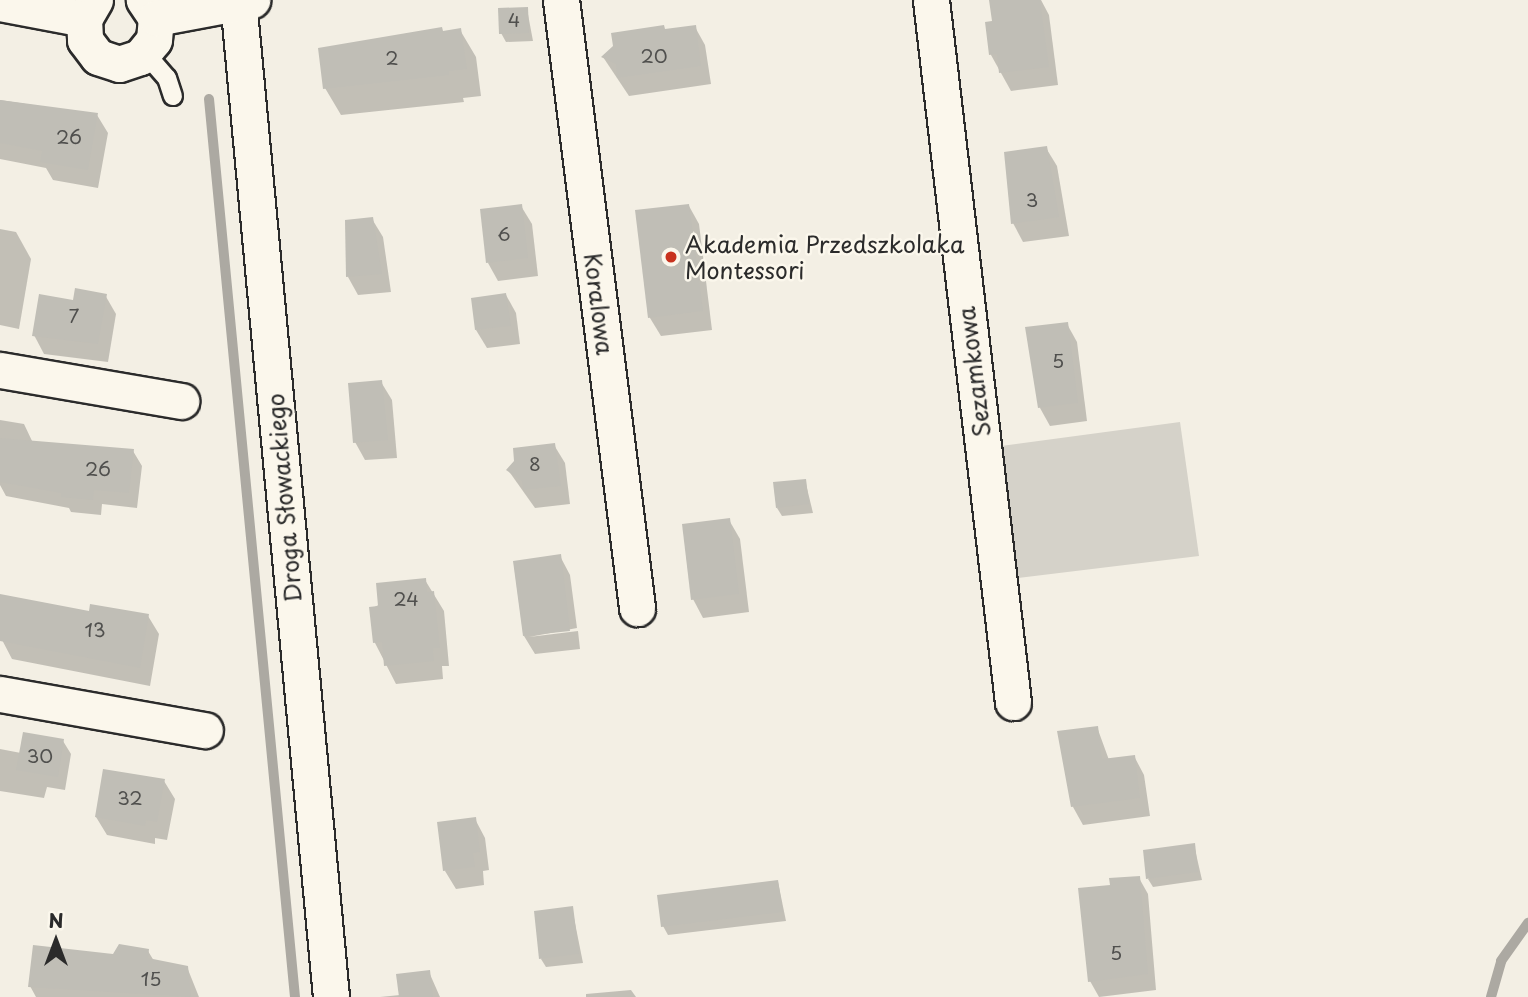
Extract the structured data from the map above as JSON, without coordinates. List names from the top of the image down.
{
  "streets": {
    "street": ["Koralowa", "Sezamkowa", "Droga Słowackiego"]
  },
  "places": ["Akademia Przedszkolaka Montessori"],
  "house_numbers": [
    "4",
    "20",
    "2",
    "26",
    "3",
    "6",
    "7",
    "5",
    "8",
    "26",
    "24",
    "13",
    "30",
    "32",
    "5",
    "15"
  ],
  "north": "top"
}
